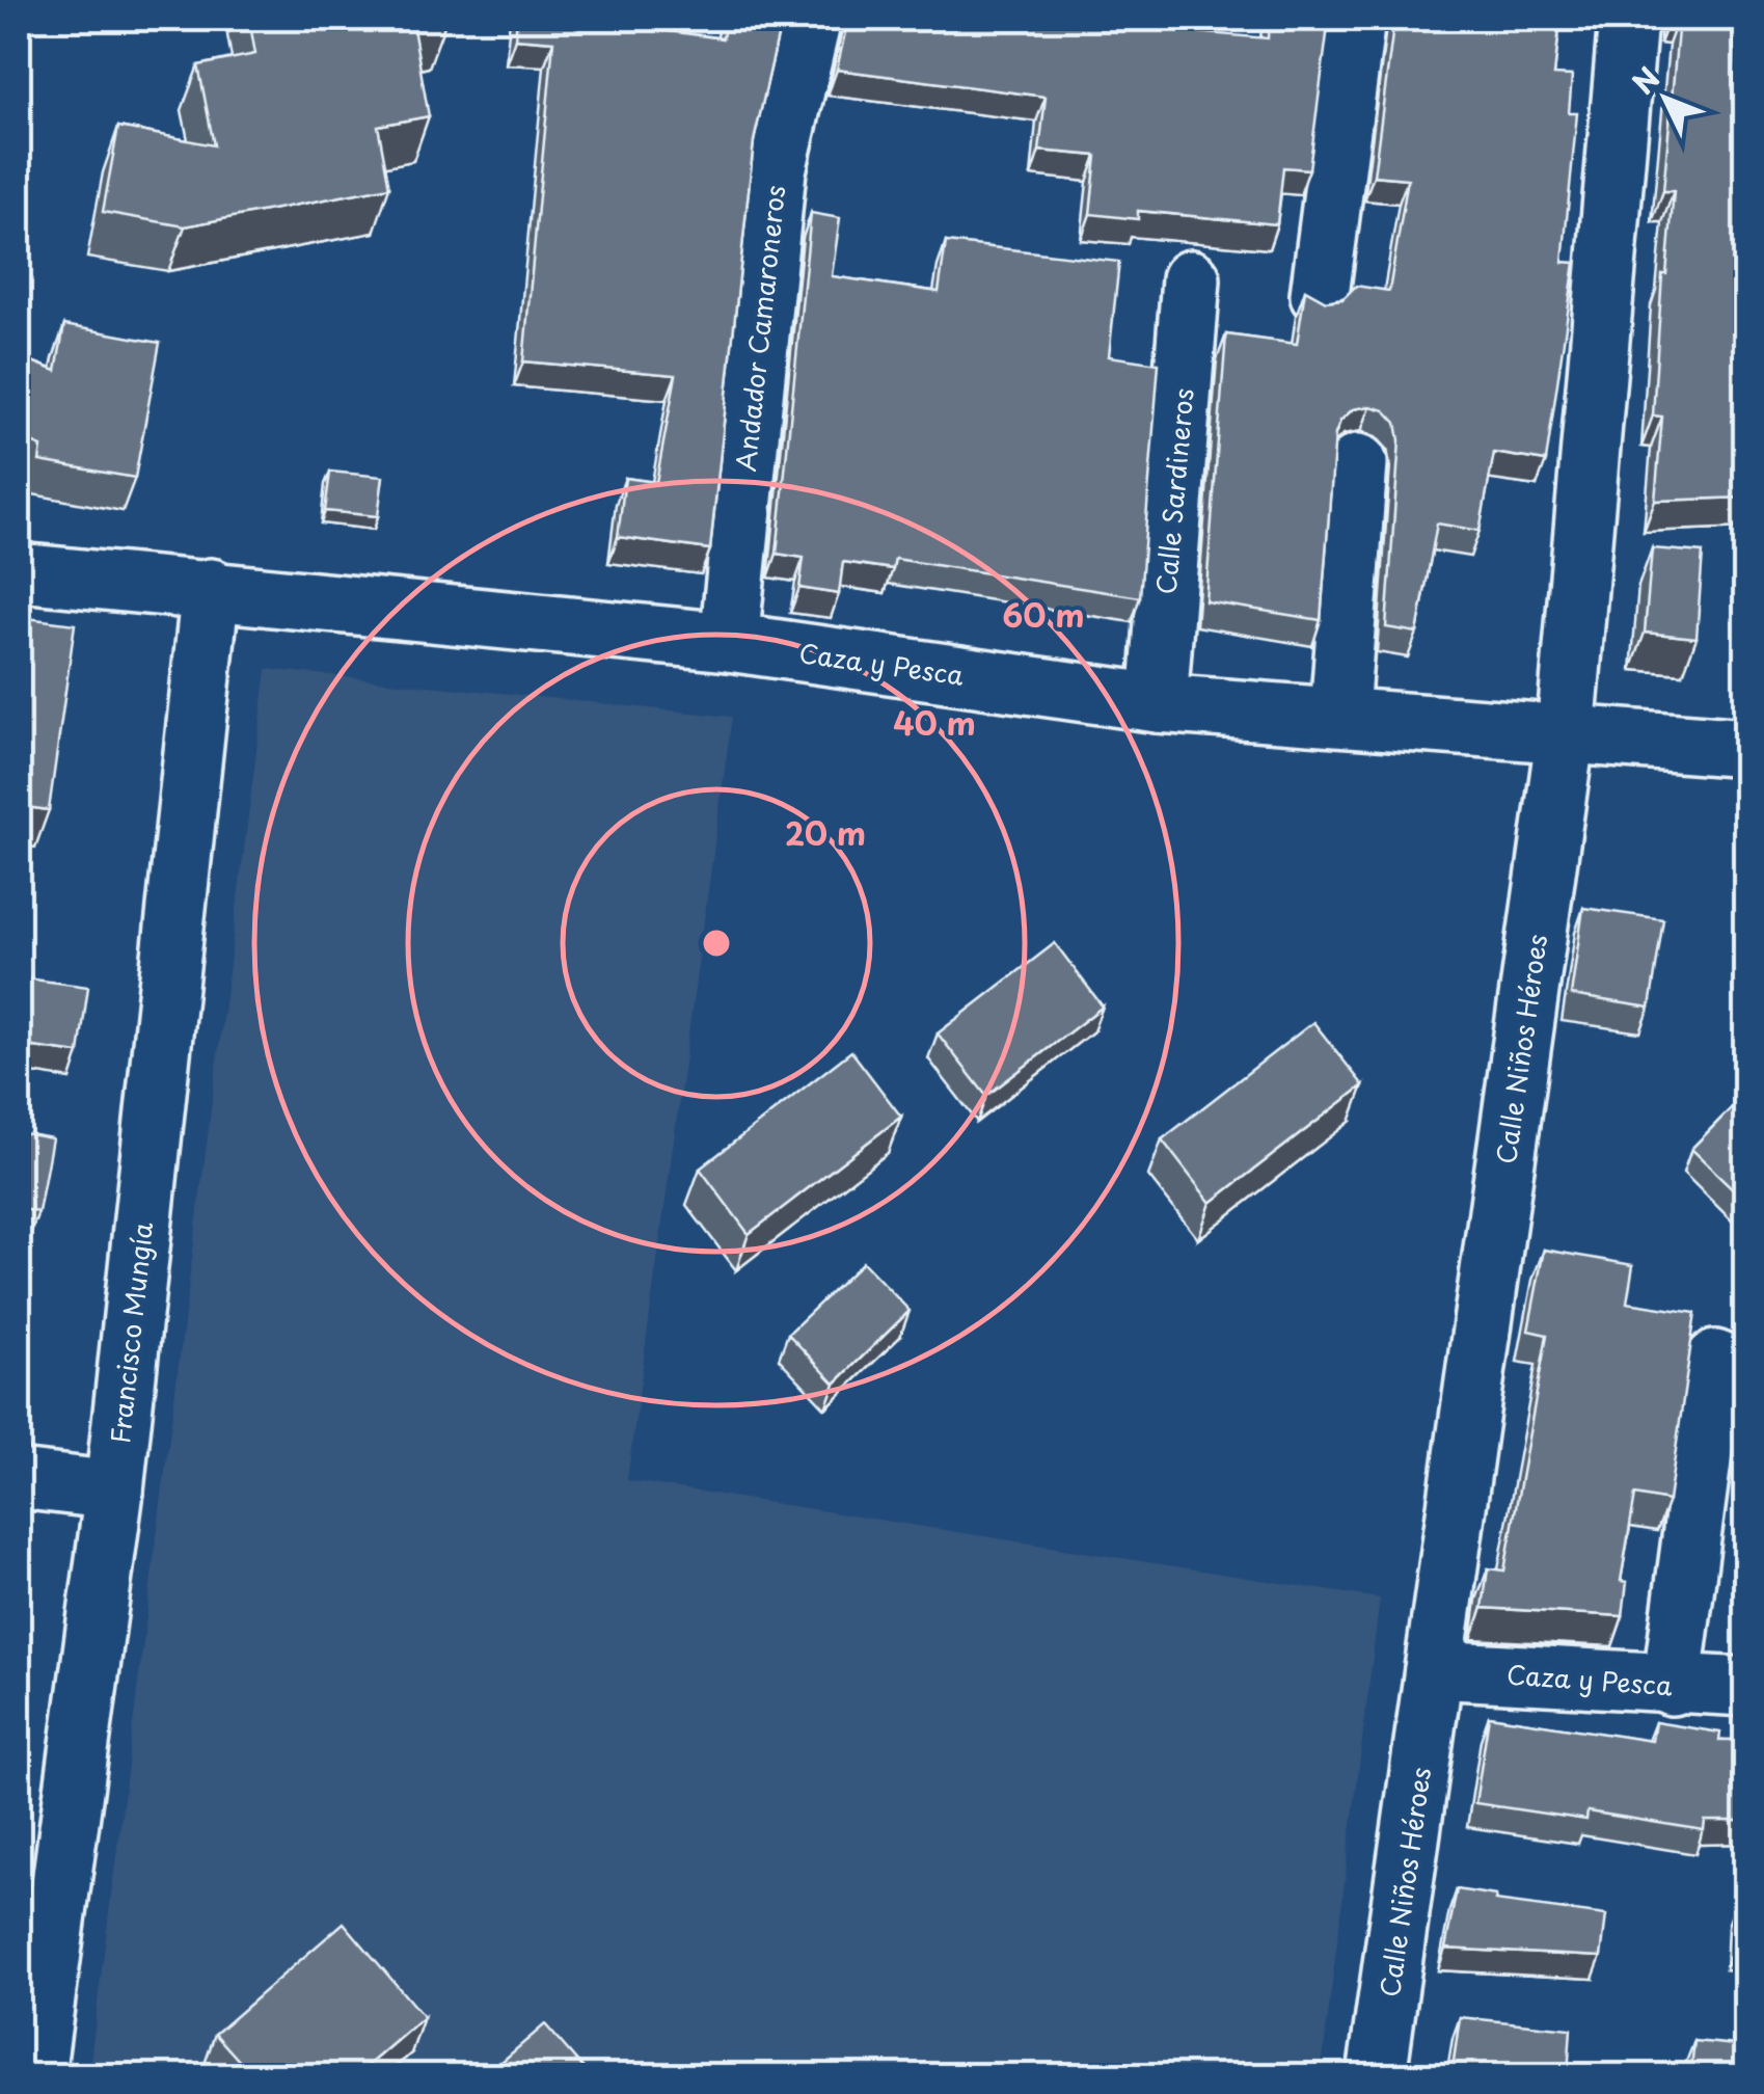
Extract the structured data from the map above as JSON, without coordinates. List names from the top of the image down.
{
  "streets": {
    "street": [
      "Andador Camaroneros",
      "Calle Sardineros",
      "Caza y Pesca",
      "Calle Niños Héroes",
      "Francisco Mungía"
    ]
  },
  "crossings": [
    ["Andador Camaroneros", "Caza y Pesca"],
    ["Calle Sardineros", "Caza y Pesca"],
    ["Caza y Pesca", "Calle Niños Héroes"],
    ["Caza y Pesca", "Francisco Mungía"]
  ],
  "north": "top left",
  "rings": ["60 m", "40 m", "20 m"]
}
